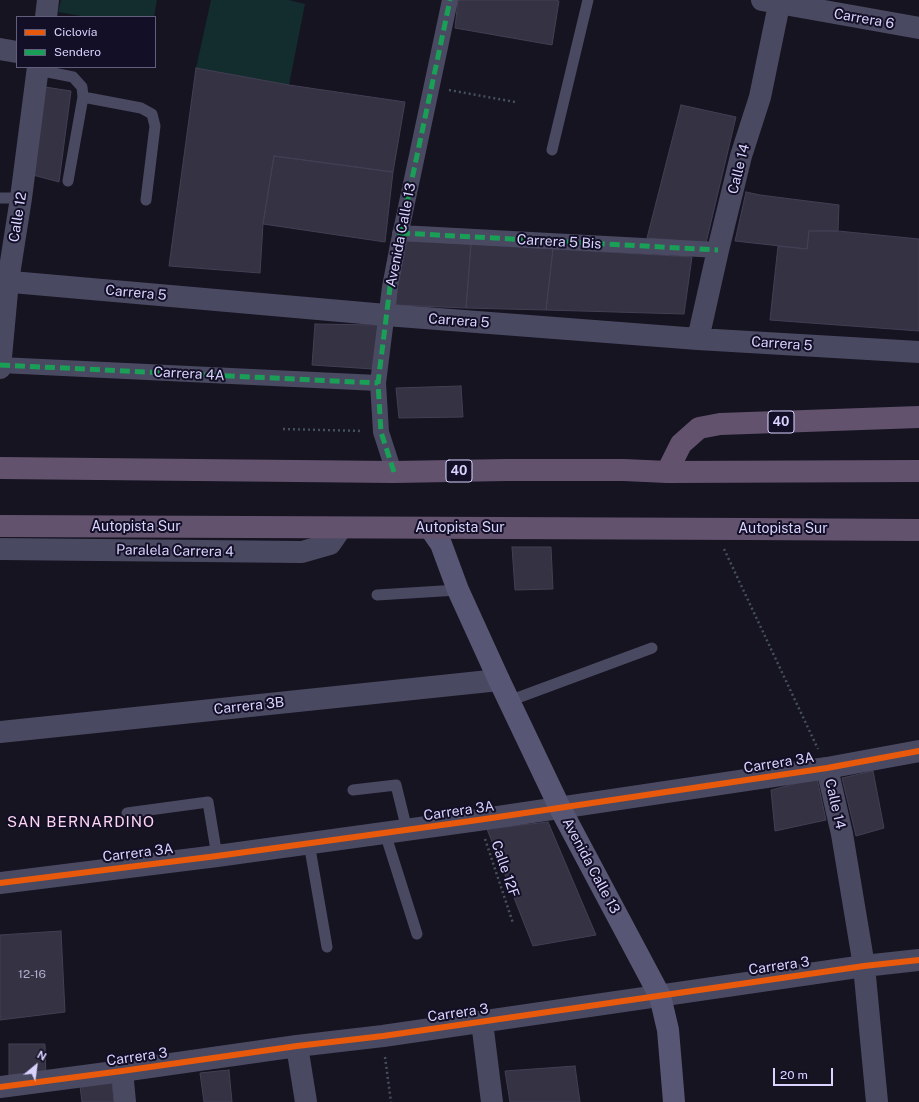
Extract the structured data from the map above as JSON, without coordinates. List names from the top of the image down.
{
  "streets": {
    "highway": ["40", "Autopista Sur"],
    "main road": ["Avenida Calle 13"],
    "street": [
      "Carrera 6",
      "Calle 14",
      "Calle 12",
      "Carrera 5 Bis",
      "Carrera 5",
      "Carrera 4A",
      "Paralela Carrera 4",
      "Carrera 3B",
      "Carrera 3A",
      "Carrera 3"
    ],
    "path": ["Calle 12F"]
  },
  "crossings": [
    ["Carrera 6", "Calle 14"],
    ["Calle 14", "Carrera 5 Bis"],
    ["Calle 14", "Carrera 5"],
    ["Calle 14", "Autopista Sur"],
    ["Calle 14", "Carrera 3A"],
    ["Calle 14", "Carrera 3"],
    ["Calle 12", "Carrera 5"],
    ["Calle 12", "Carrera 4A"],
    ["Avenida Calle 13", "Carrera 5 Bis"],
    ["Avenida Calle 13", "Carrera 5"],
    ["Avenida Calle 13", "Carrera 4A"],
    ["Avenida Calle 13", "40"],
    ["Avenida Calle 13", "Autopista Sur"],
    ["Avenida Calle 13", "Carrera 3B"],
    ["Avenida Calle 13", "Carrera 3A"],
    ["Avenida Calle 13", "Carrera 3"],
    ["Autopista Sur", "Paralela Carrera 4"],
    ["Carrera 3A", "Calle 12F"]
  ],
  "districts": ["SAN BERNARDINO"],
  "house_numbers": ["12-16"],
  "legend": ["Ciclovía", "Sendero"],
  "scale_bar": "20 m",
  "north": "top right"
}
